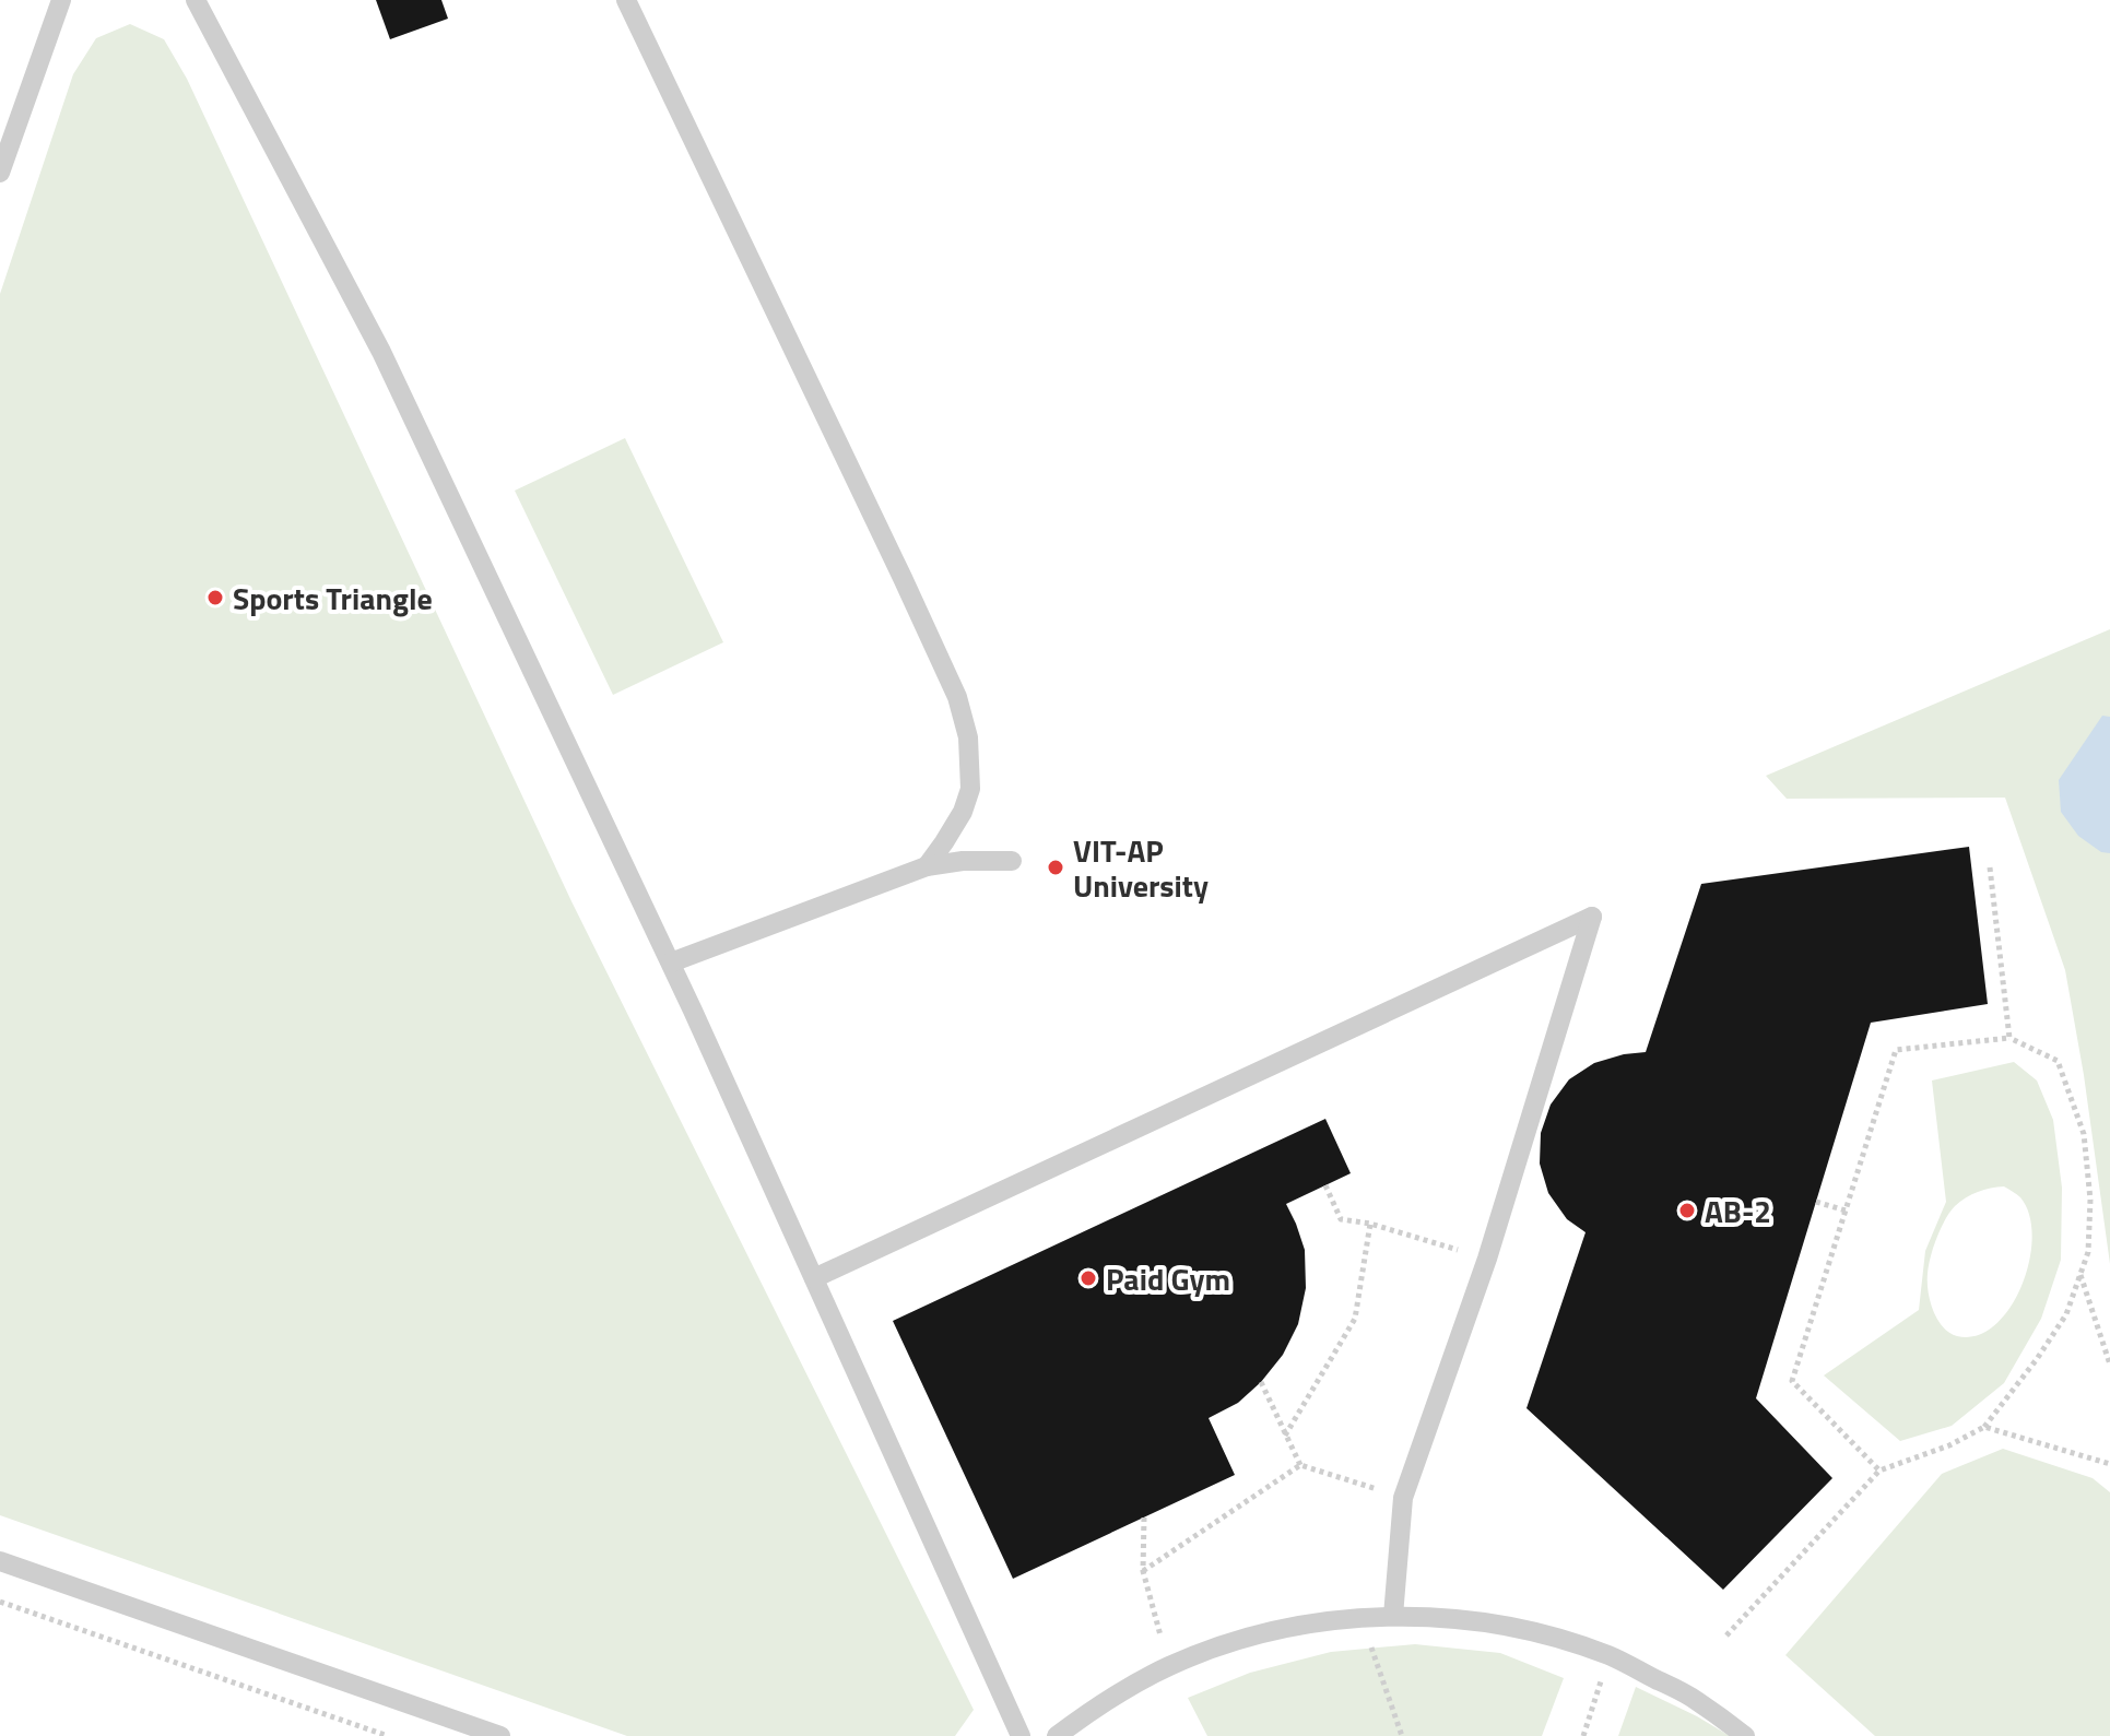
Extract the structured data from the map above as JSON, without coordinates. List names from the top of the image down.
{
  "places": [
    "Sports Triangle",
    "VIT-AP University",
    "AB-2",
    "Paid Gym"
  ]
}
